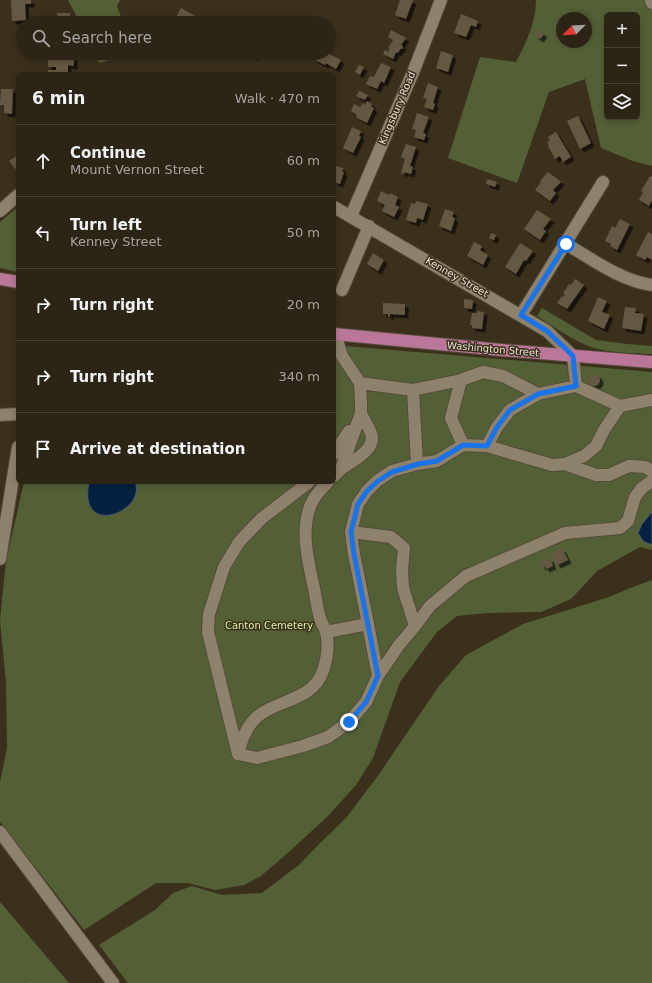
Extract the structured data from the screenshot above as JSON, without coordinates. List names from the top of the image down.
{
  "streets": {
    "main road": ["Washington Street"],
    "street": ["Kingsbury Road", "Kenney Street"]
  },
  "crossings": [
    ["Kingsbury Road", "Kenney Street"],
    ["Kenney Street", "Washington Street"]
  ],
  "parks": ["Canton Cemetery"],
  "north": "bottom left",
  "page": {
    "map_buttons": ["+", "−"],
    "search": "Search here",
    "heading": ["6 min", "Walk · 470 m"],
    "list": [
      ["Continue", "Mount Vernon Street", "60 m"],
      ["Turn left", "Kenney Street", "50 m"],
      ["Turn right", "20 m"],
      ["Turn right", "340 m"],
      "Arrive at destination"
    ]
  }
}
